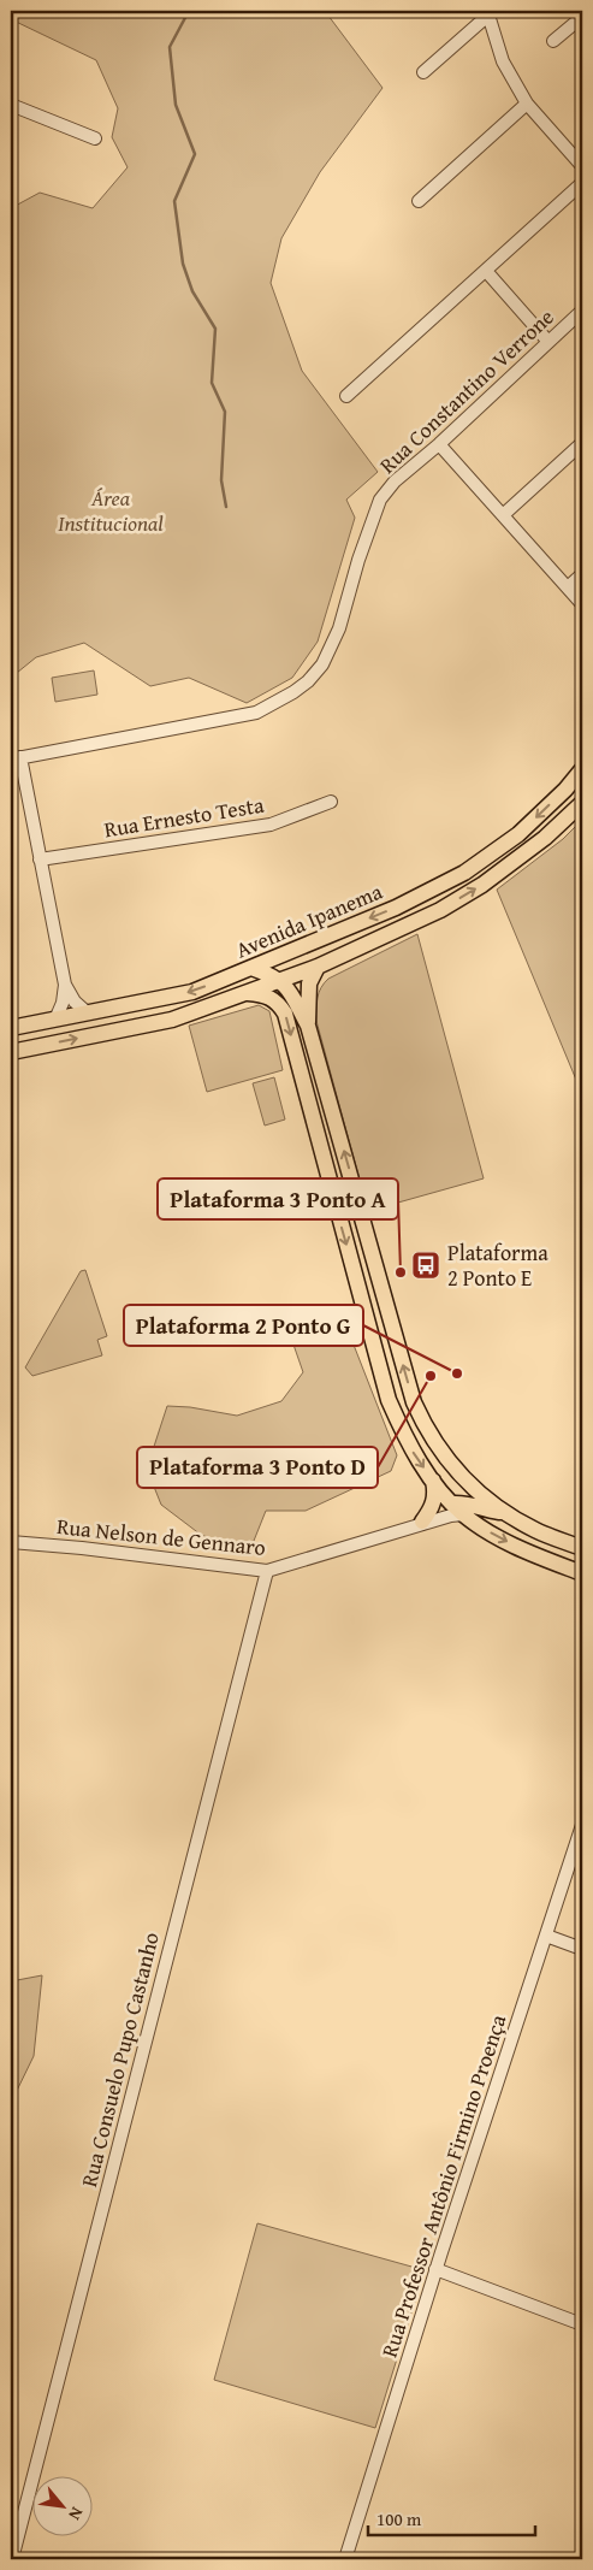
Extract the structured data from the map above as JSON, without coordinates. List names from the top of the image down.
{
  "streets": {
    "main road": ["Avenida Ipanema"],
    "street": [
      "Rua Constantino Verrone",
      "Rua Ernesto Testa",
      "Rua Nelson de Gennaro",
      "Rua Consuelo Pupo Castanho",
      "Rua Professor Antônio Firmino Proença"
    ]
  },
  "crossings": [
    ["Rua Nelson de Gennaro", "Rua Consuelo Pupo Castanho"]
  ],
  "parks": ["Área Institucional"],
  "places": {
    "bus stop": ["Plataforma 2 Ponto E"],
    "other": ["Plataforma 3 Ponto A", "Plataforma 2 Ponto G", "Plataforma 3 Ponto D"]
  },
  "scale_bar": "100 m",
  "north": "bottom right"
}
